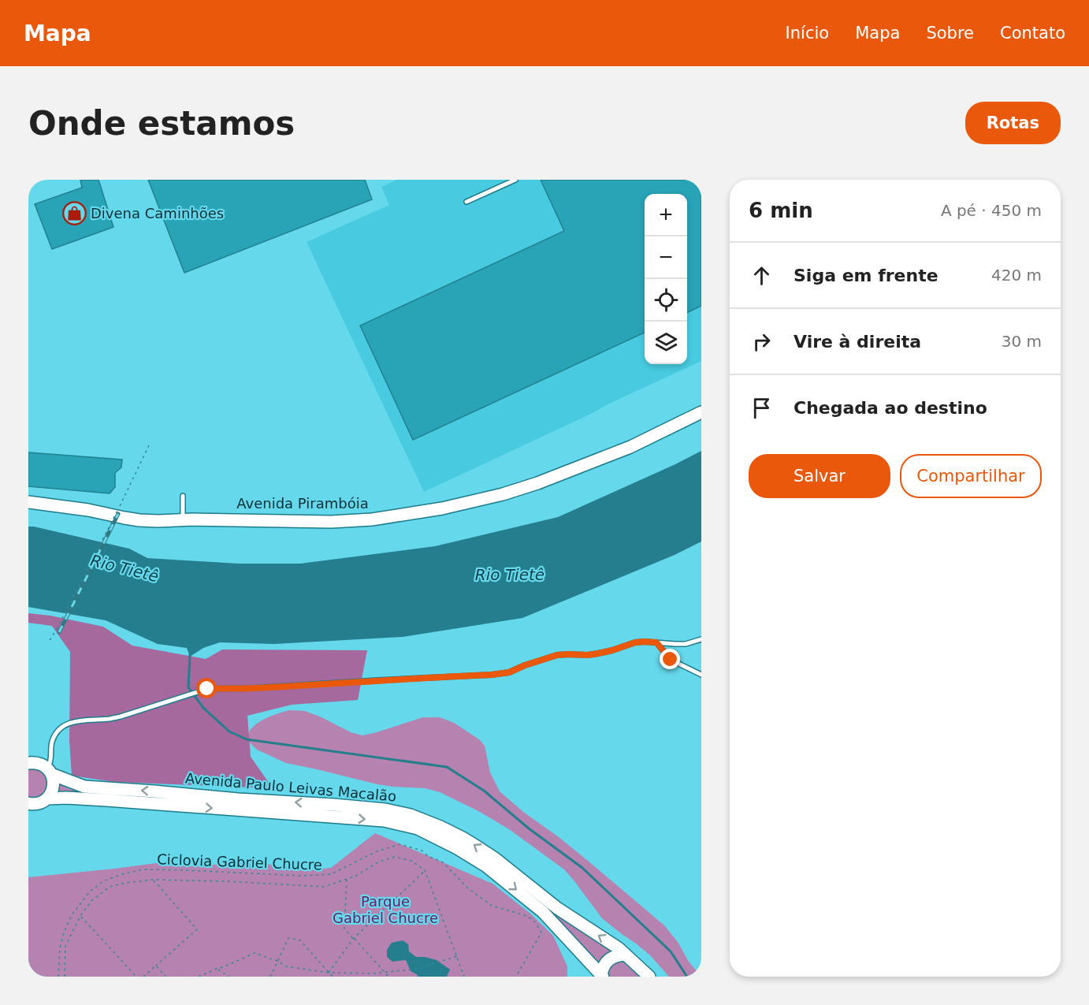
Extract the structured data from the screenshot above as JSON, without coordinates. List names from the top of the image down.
{
  "streets": {
    "main road": ["Avenida Pirambóia", "Avenida Paulo Leivas Macalão"],
    "path": ["Ciclovia Gabriel Chucre"]
  },
  "water": ["Rio Tietê"],
  "parks": ["Parque Gabriel Chucre"],
  "places": {
    "shop": ["Divena Caminhões"]
  },
  "page": {
    "header": "Mapa",
    "nav": [
      "Início",
      "Mapa",
      "Sobre",
      "Contato"
    ],
    "buttons": [
      "Rotas",
      ["Salvar", "Compartilhar"]
    ],
    "title": "Onde estamos",
    "heading": ["6 min", "A pé · 450 m"],
    "map_buttons": ["+", "−"],
    "list": [
      ["Siga em frente", "420 m"],
      ["Vire à direita", "30 m"],
      "Chegada ao destino"
    ]
  }
}
